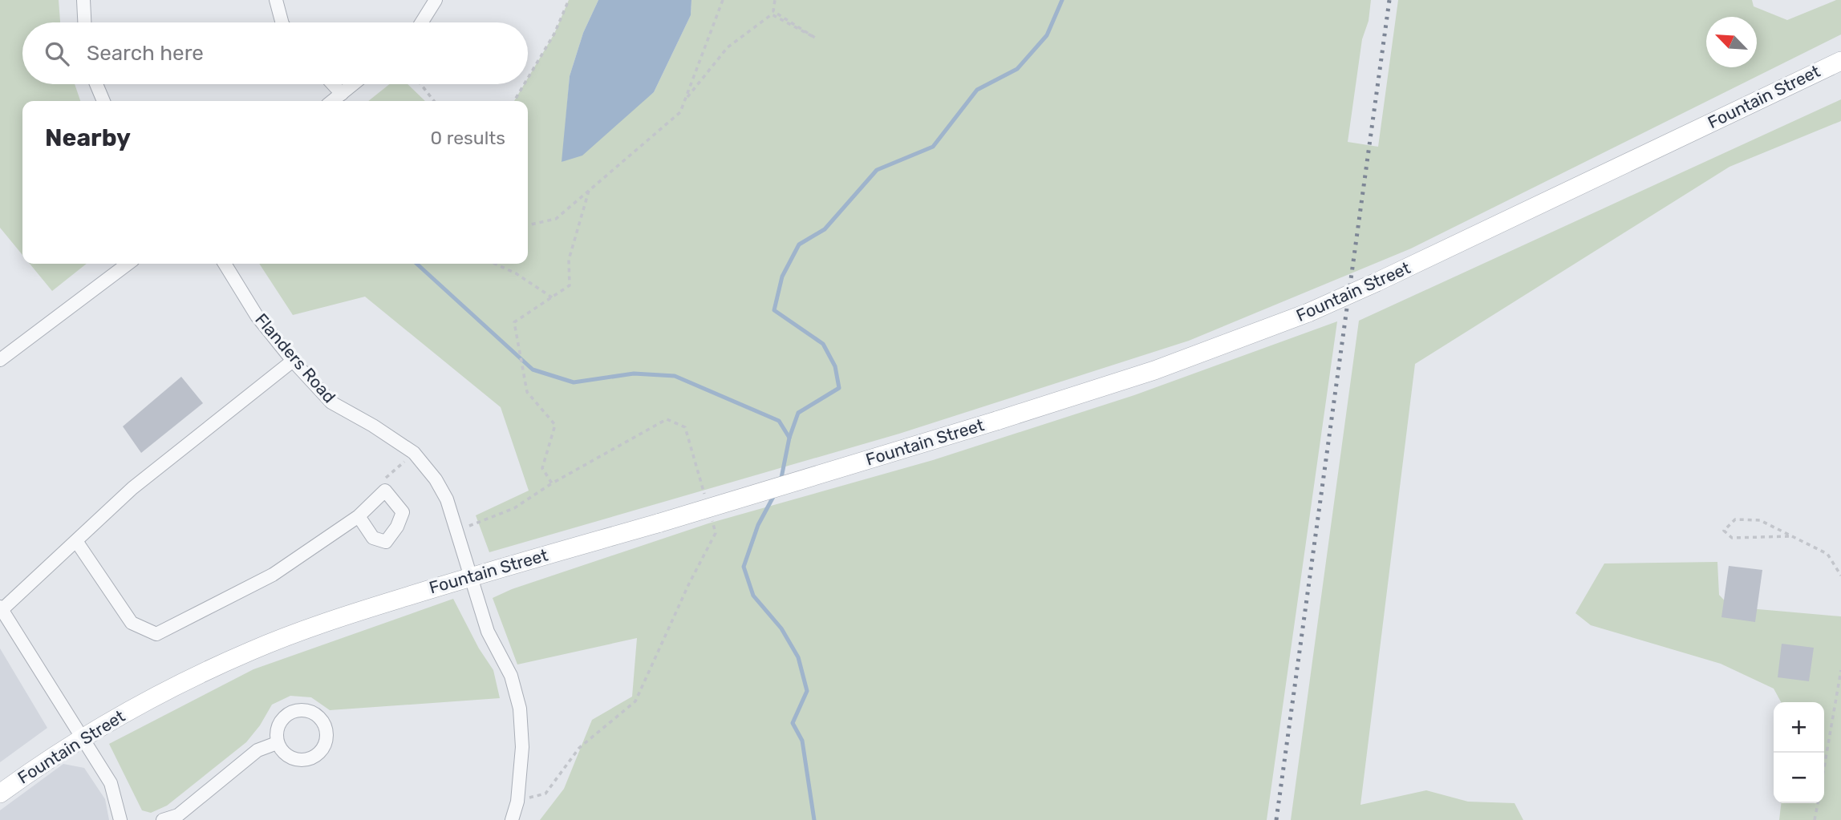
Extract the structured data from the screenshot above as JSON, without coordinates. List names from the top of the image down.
{
  "streets": {
    "main road": ["Fountain Street"],
    "street": ["Flanders Road"]
  },
  "crossings": [
    ["Fountain Street", "Flanders Road"]
  ],
  "north": "top left",
  "page": {
    "search": "Search here",
    "heading": ["Nearby", "0 results"],
    "map_buttons": ["+", "−"]
  }
}
